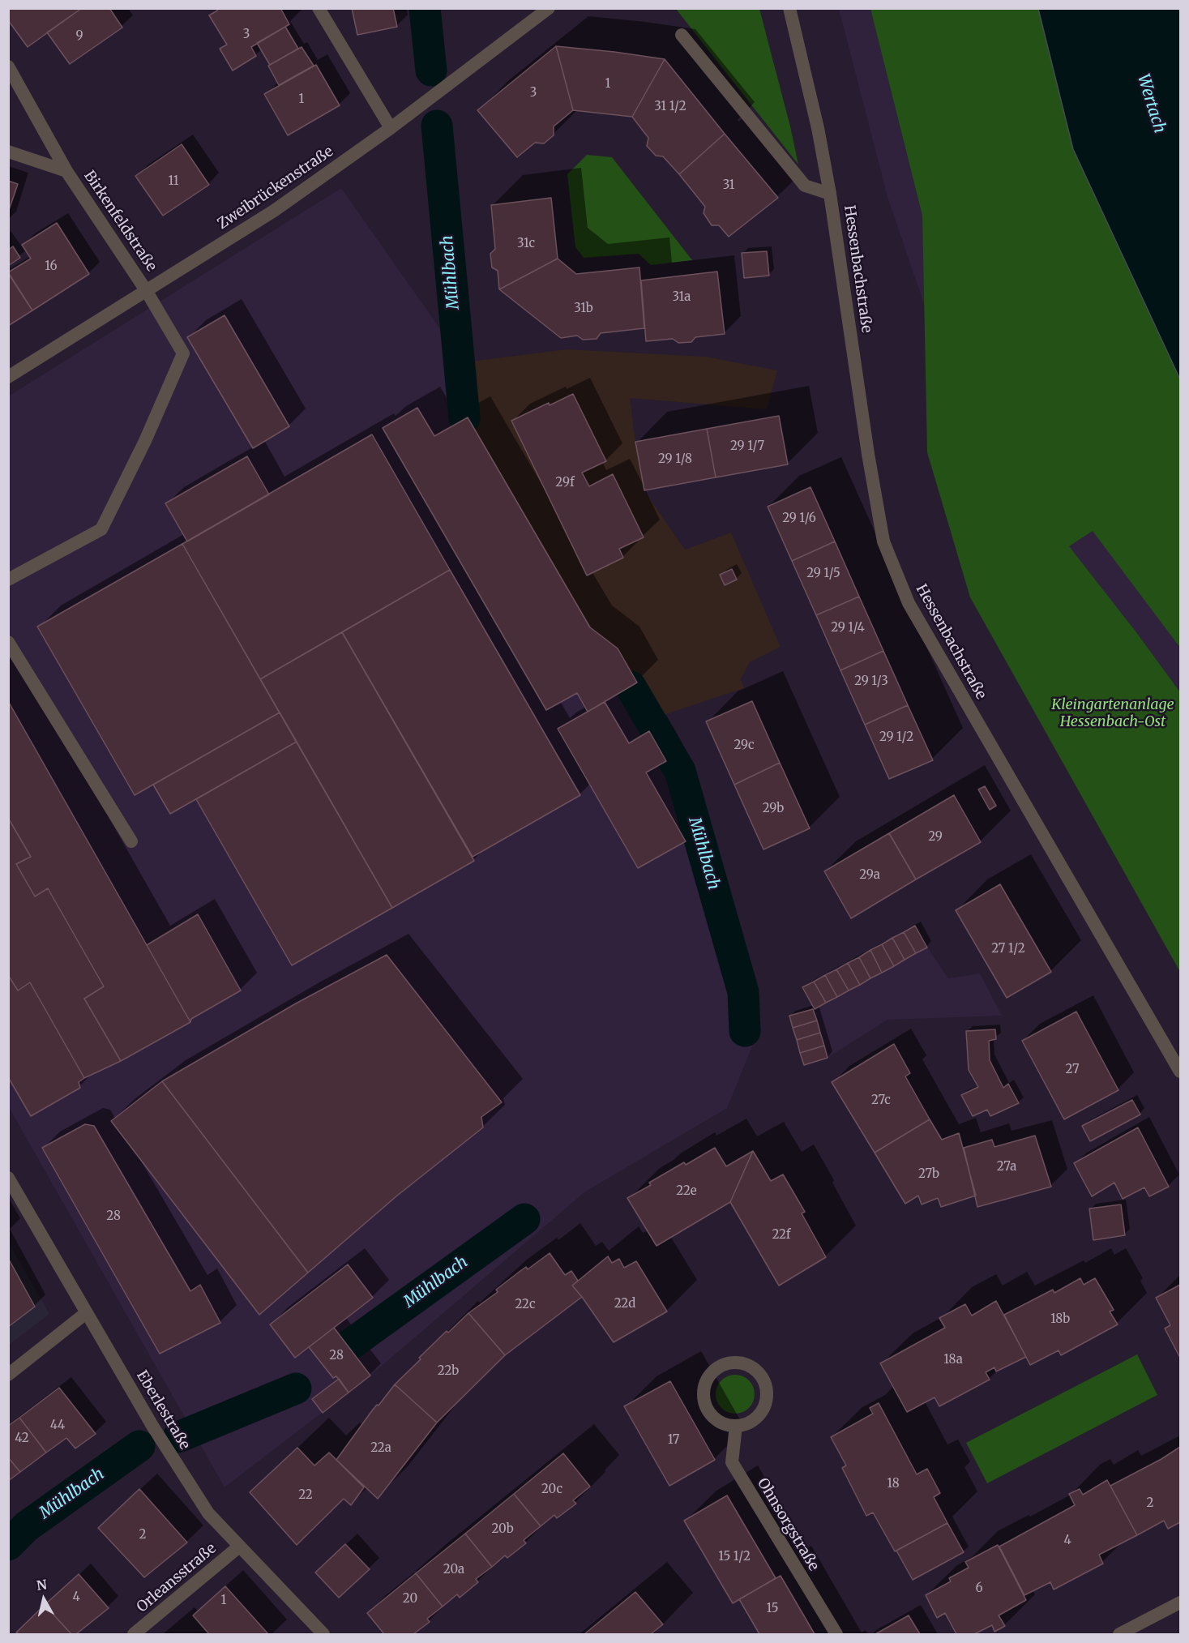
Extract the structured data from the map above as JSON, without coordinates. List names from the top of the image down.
{
  "streets": {
    "street": [
      "Zweibrückenstraße",
      "Birkenfeldstraße",
      "Hessenbachstraße",
      "Eberlestraße",
      "Ohnsorgstraße",
      "Orleansstraße"
    ]
  },
  "crossings": [
    ["Zweibrückenstraße", "Birkenfeldstraße"],
    ["Eberlestraße", "Orleansstraße"]
  ],
  "water": ["Wertach", "Mühlbach"],
  "parks": ["Kleingartenanlage Hessenbach-Ost"],
  "house_numbers": [
    "3",
    "9",
    "1",
    "3",
    "1",
    "31 1/2",
    "11",
    "31",
    "31c",
    "16",
    "31a",
    "31b",
    "29 1/7",
    "29 1/8",
    "29f",
    "29 1/6",
    "29 1/5",
    "29 1/4",
    "29 1/3",
    "29 1/2",
    "29c",
    "29b",
    "29",
    "29a",
    "27 1/2",
    "27",
    "27c",
    "27a",
    "27b",
    "22e",
    "28",
    "22f",
    "22d",
    "22c",
    "18b",
    "28",
    "18a",
    "22b",
    "44",
    "42",
    "17",
    "22a",
    "18",
    "20c",
    "22",
    "2",
    "20b",
    "2",
    "4",
    "15 1/2",
    "20a",
    "6",
    "4",
    "20",
    "1",
    "15"
  ],
  "north": "top"
}
